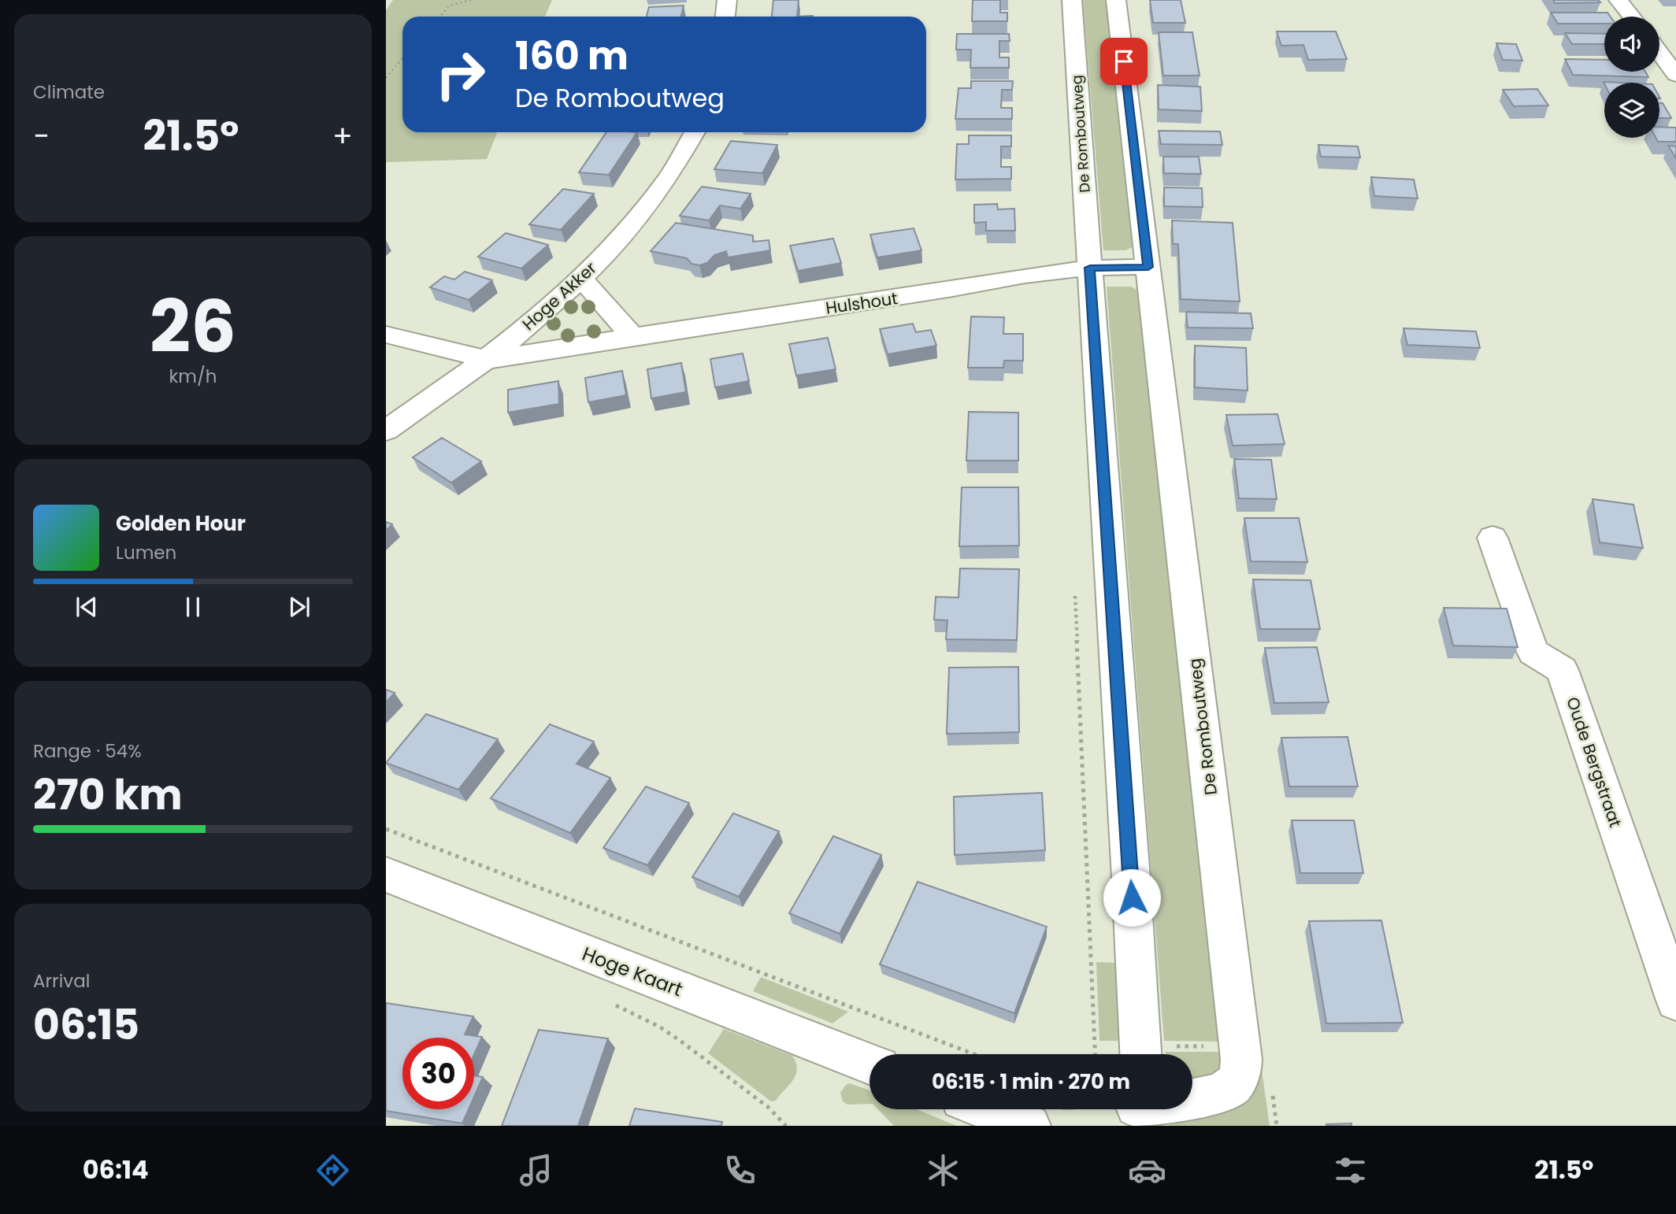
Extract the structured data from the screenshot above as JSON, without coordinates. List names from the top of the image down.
{
  "streets": {
    "street": [
      "De Romboutweg",
      "Hoge Akker",
      "Hulshout",
      "Oude Bergstraat",
      "Hoge Kaart"
    ]
  },
  "crossings": [
    ["De Romboutweg", "Hulshout"],
    ["Hoge Akker", "Hulshout"]
  ],
  "page": {
    "tile": [
      "Climate",
      ["26", "km/h"],
      ["Range · 54%", "270 km"],
      ["Arrival", "06:15"]
    ],
    "turn": ["160 m", "De Romboutweg"],
    "heat": ["−", "21.5°", "+"],
    "song": ["Golden Hour", "Lumen"],
    "limit": "30",
    "trip": "06:15 · 1 min · 270 m",
    "tabs": ["06:14", "21.5°"]
  }
}
